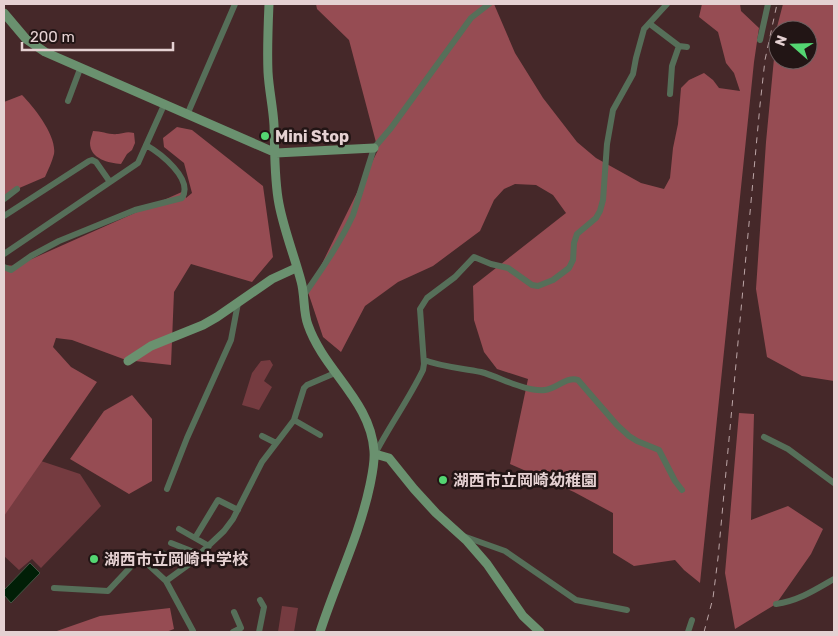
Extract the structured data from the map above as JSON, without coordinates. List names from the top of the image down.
{
  "places": ["Mini Stop", "湖西市立岡崎幼稚園", "湖西市立岡崎中学校"],
  "scale_bar": "200 m",
  "north": "left"
}
